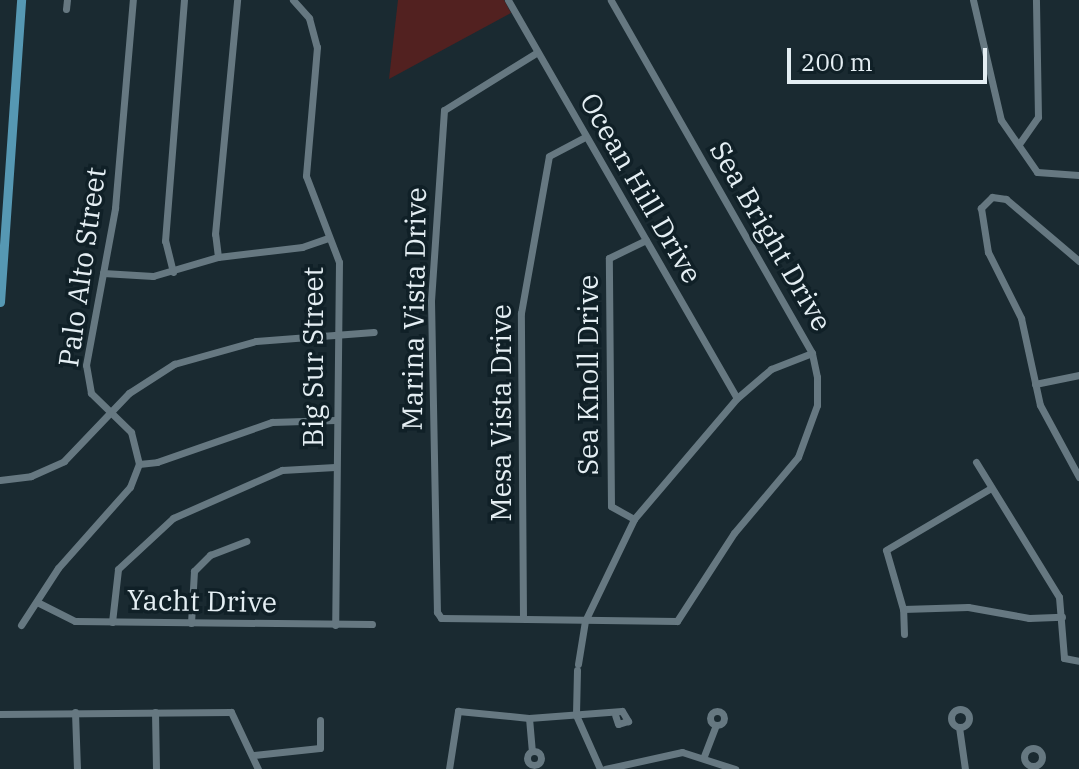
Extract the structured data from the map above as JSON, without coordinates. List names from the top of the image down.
{
  "streets": {
    "street": [
      "Ocean Hill Drive",
      "Sea Bright Drive",
      "Palo Alto Street",
      "Marina Vista Drive",
      "Big Sur Street",
      "Sea Knoll Drive",
      "Mesa Vista Drive",
      "Yacht Drive"
    ]
  },
  "crossings": [
    ["Ocean Hill Drive", "Marina Vista Drive"],
    ["Ocean Hill Drive", "Sea Knoll Drive"],
    ["Ocean Hill Drive", "Mesa Vista Drive"],
    ["Marina Vista Drive", "Mesa Vista Drive"],
    ["Big Sur Street", "Yacht Drive"]
  ],
  "scale_bar": "200 m"
}
